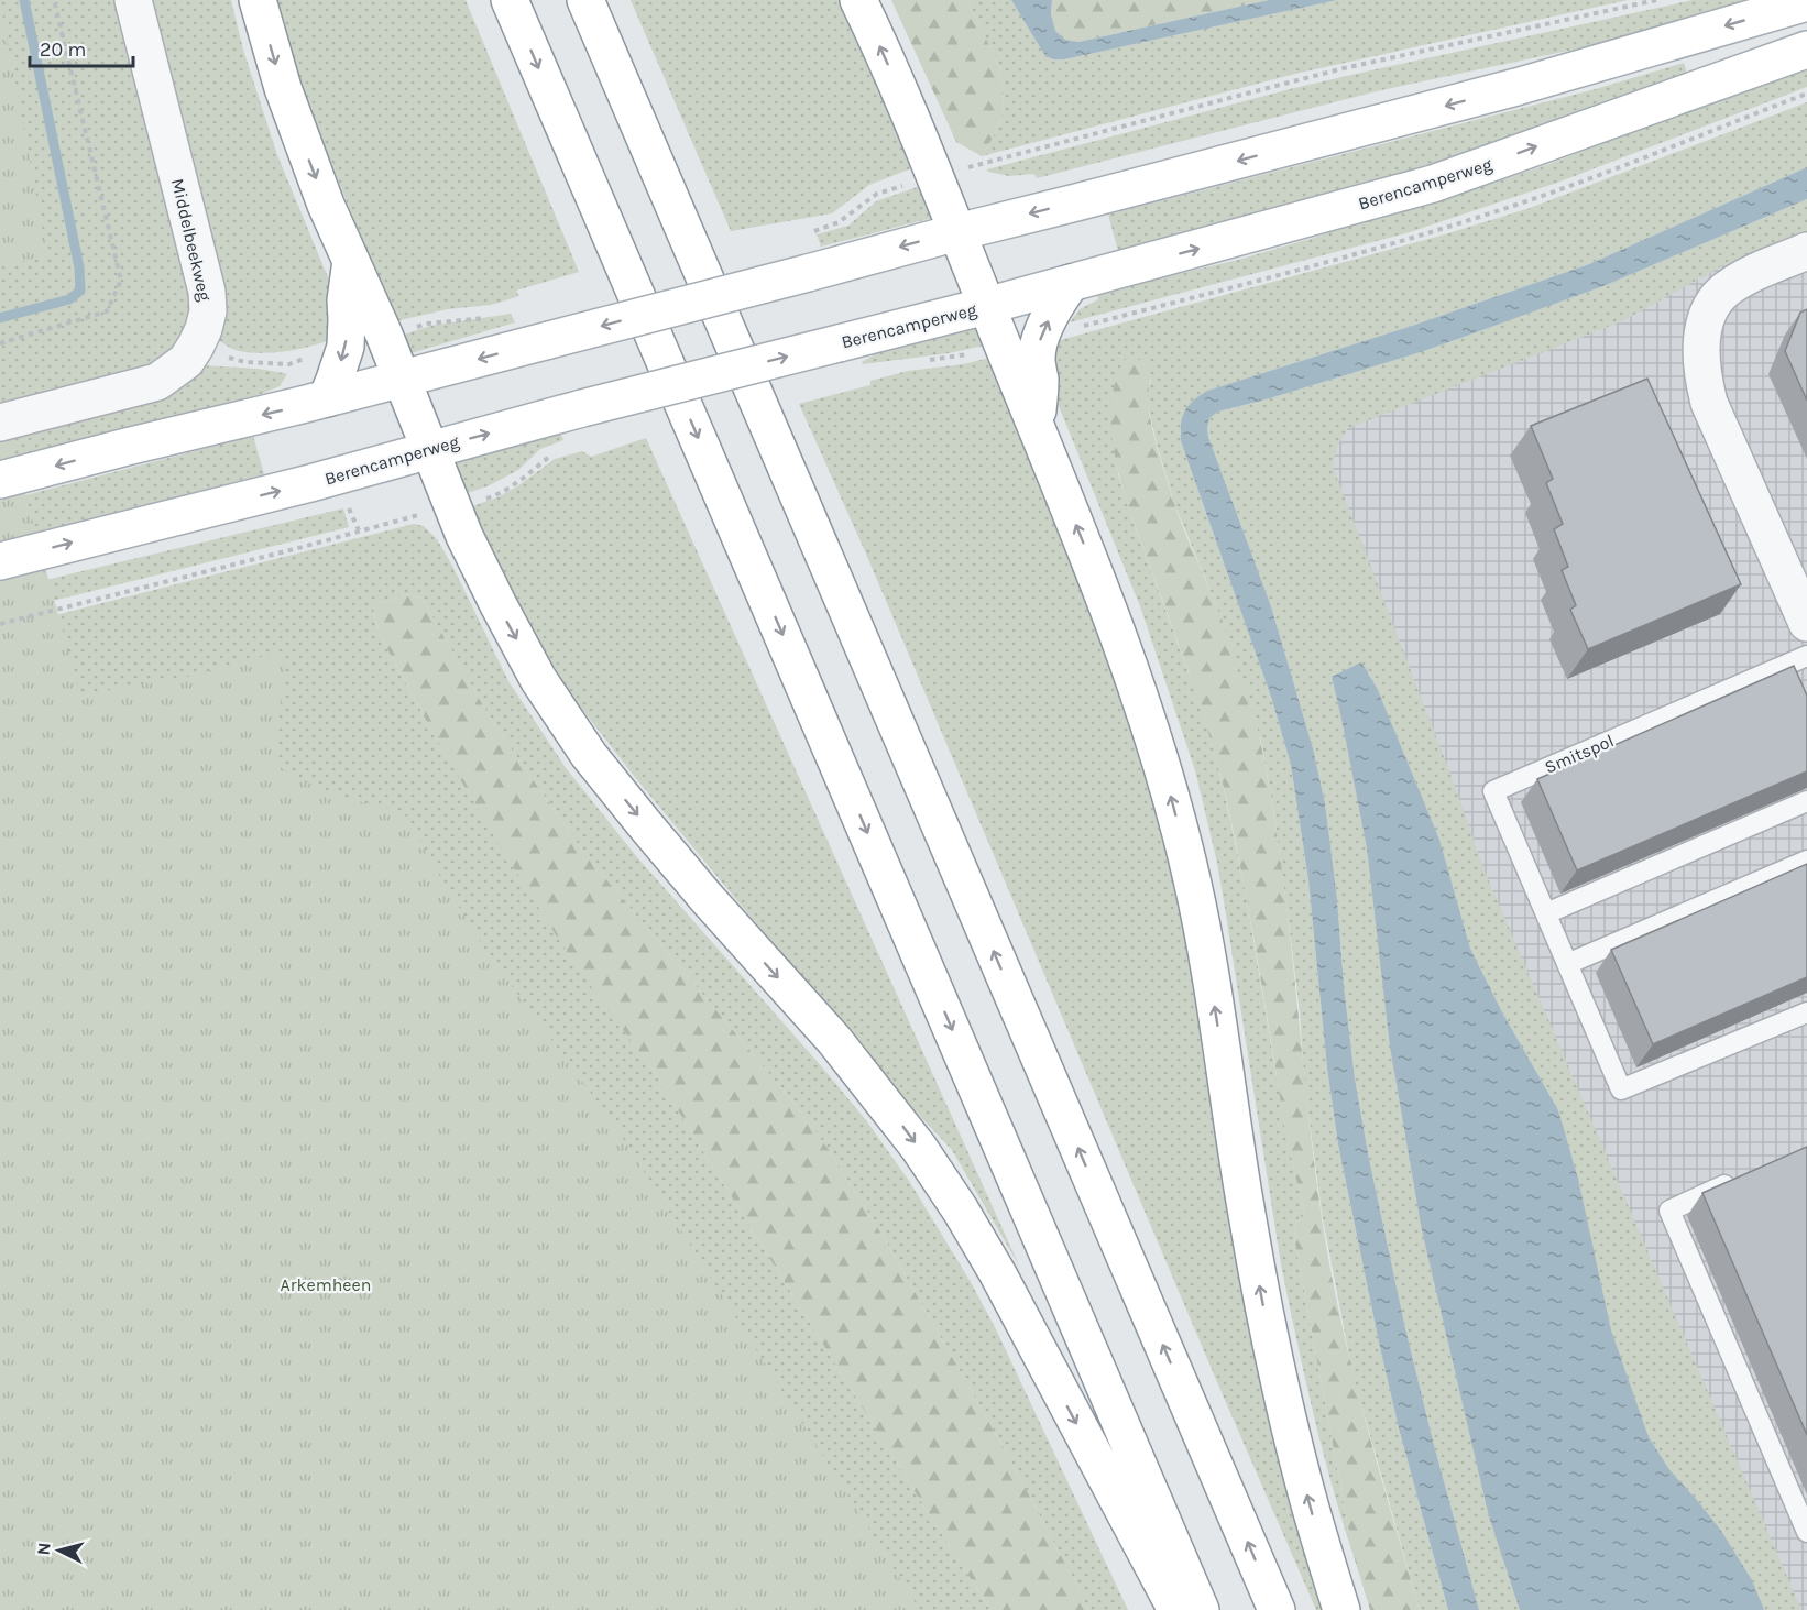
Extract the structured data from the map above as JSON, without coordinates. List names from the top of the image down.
{
  "streets": {
    "main road": ["Berencamperweg"],
    "street": ["Middelbeekweg"],
    "lane": ["Smitspol"]
  },
  "parks": ["Arkemheen"],
  "scale_bar": "20 m",
  "north": "left"
}
